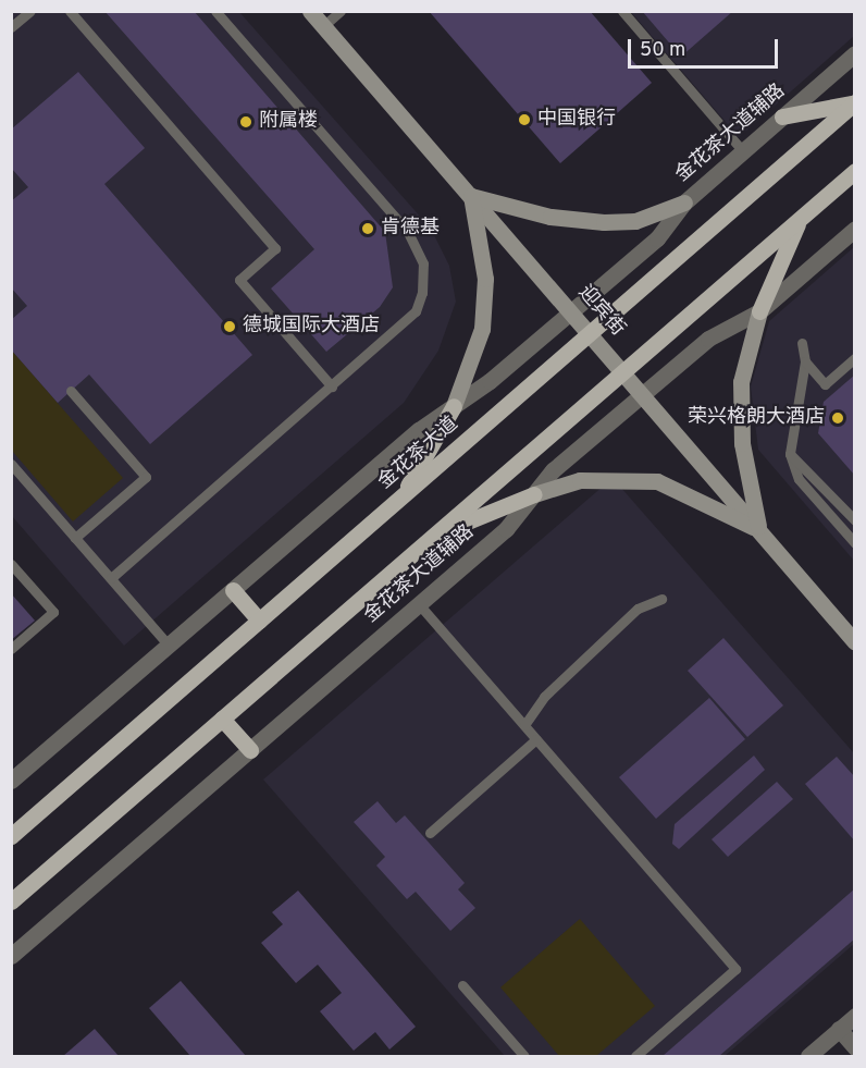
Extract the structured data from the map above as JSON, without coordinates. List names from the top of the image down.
{
  "streets": {
    "main road": ["迎宾街", "金花茶大道"],
    "street": ["金花茶大道辅路"]
  },
  "crossings": [
    ["金花茶大道辅路", "迎宾街"],
    ["迎宾街", "金花茶大道"]
  ],
  "places": [
    "中国银行",
    "附属楼",
    "肯德基",
    "德城国际大酒店",
    "荣兴格朗大酒店"
  ],
  "scale_bar": "50 m"
}
